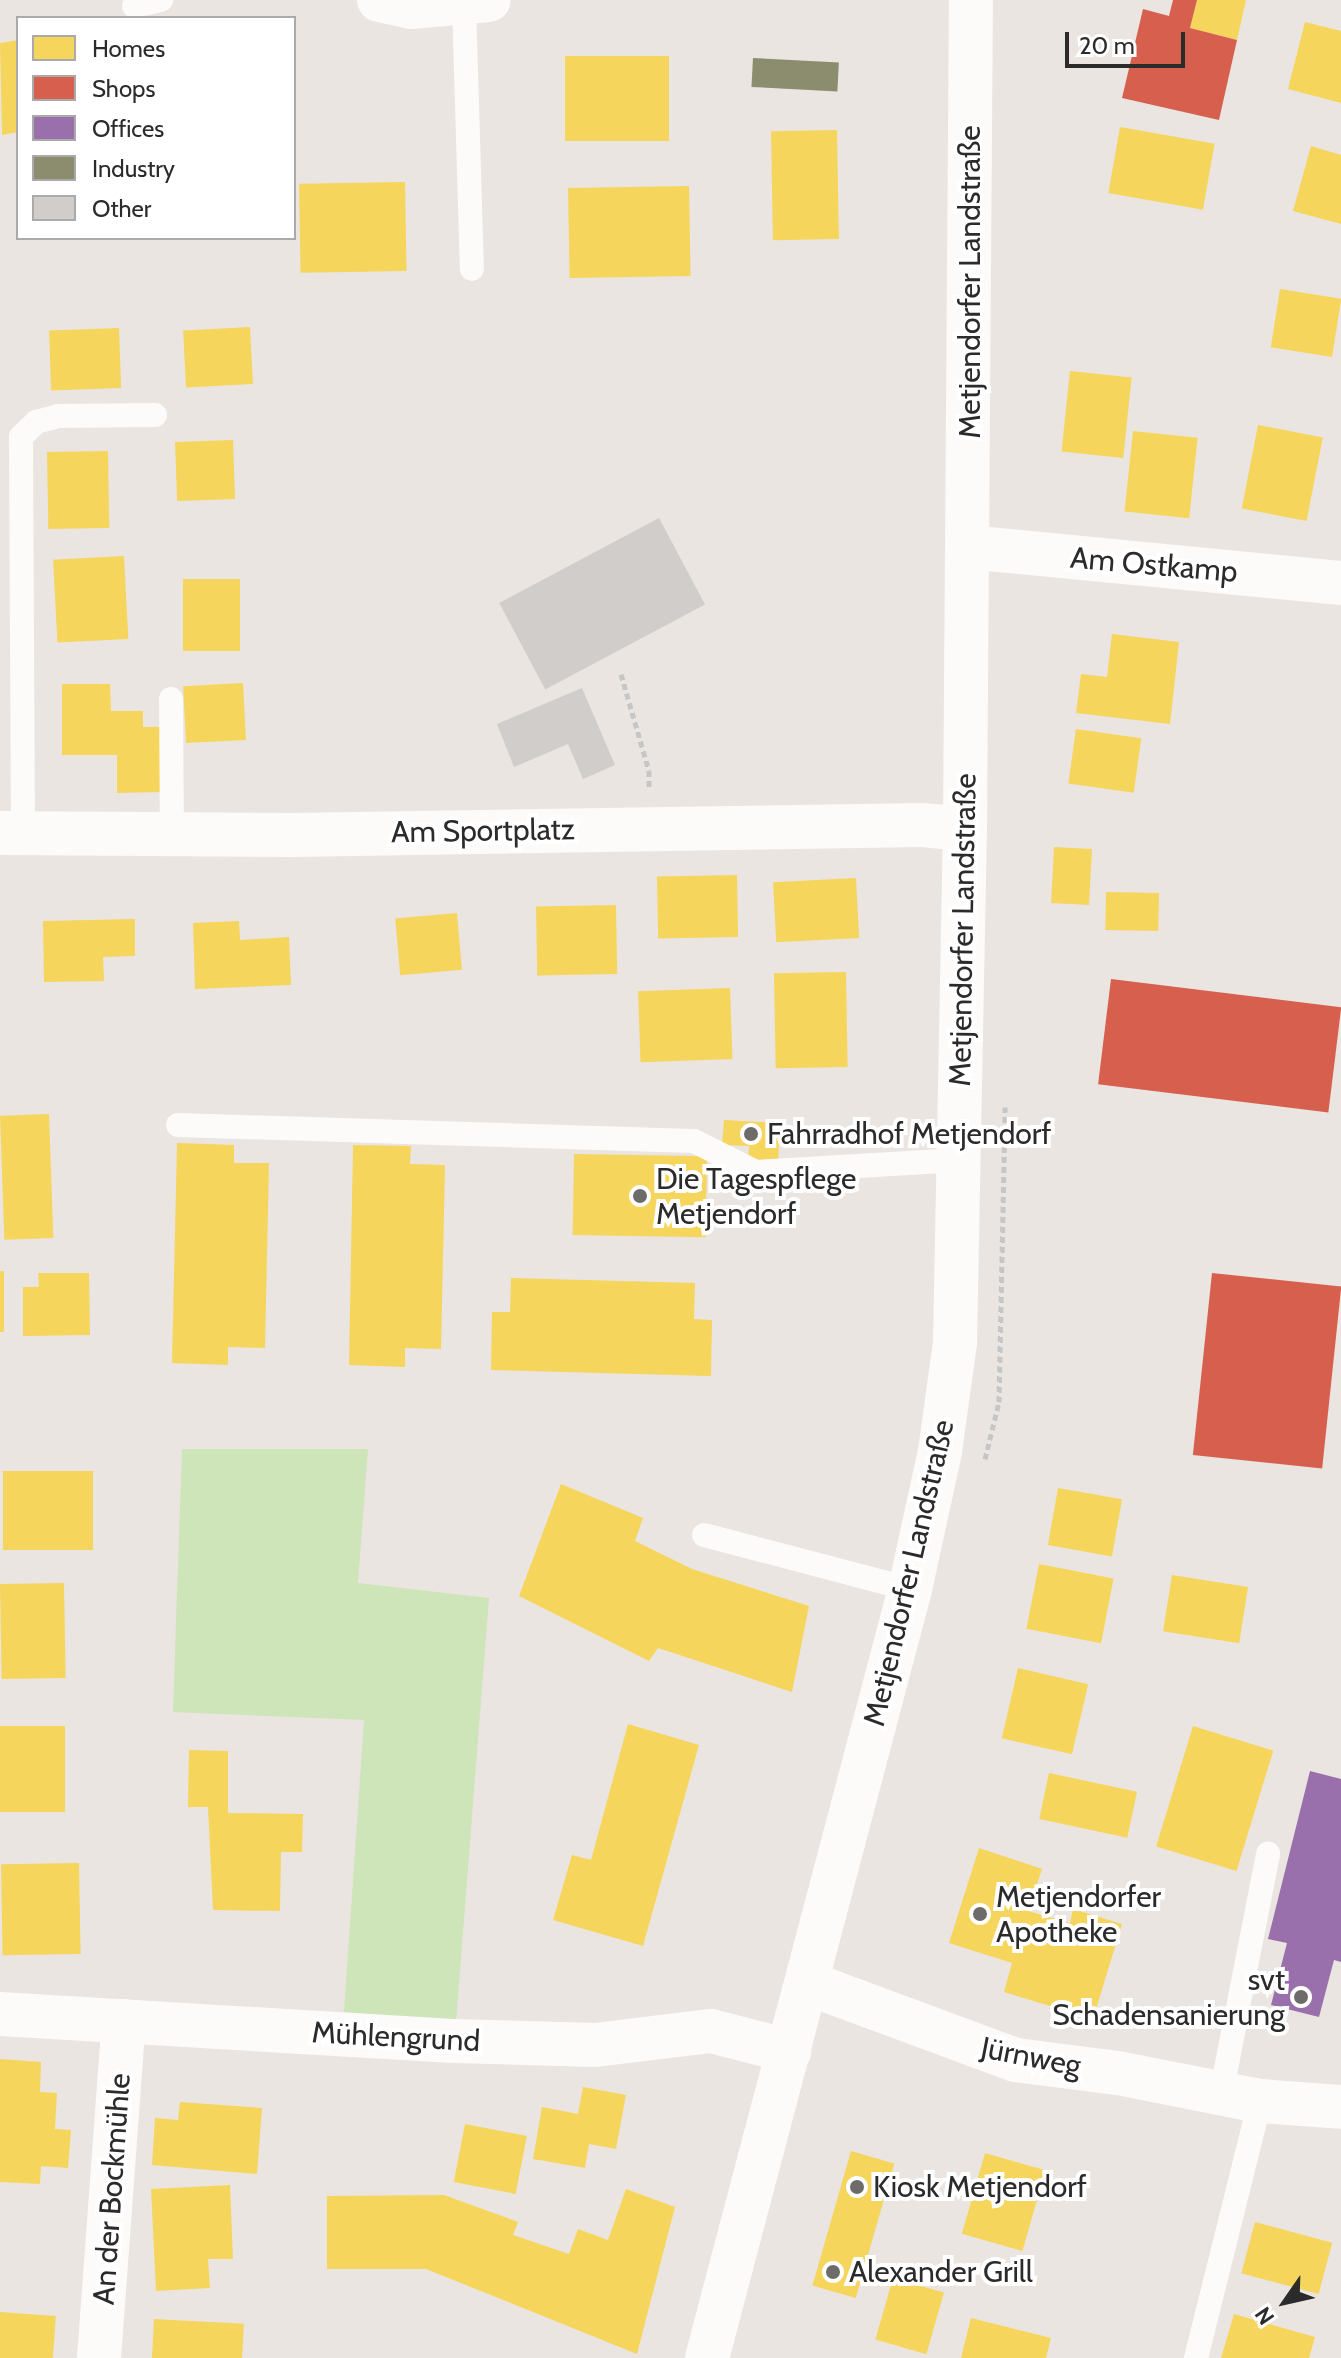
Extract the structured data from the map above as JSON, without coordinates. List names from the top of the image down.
{
  "streets": {
    "street": [
      "Metjendorfer Landstraße",
      "Am Ostkamp",
      "Am Sportplatz",
      "Mühlengrund",
      "Jürnweg",
      "An der Bockmühle"
    ]
  },
  "crossings": [
    ["Metjendorfer Landstraße", "Am Ostkamp"],
    ["Metjendorfer Landstraße", "Am Sportplatz"],
    ["Metjendorfer Landstraße", "Mühlengrund"],
    ["Metjendorfer Landstraße", "Jürnweg"],
    ["Mühlengrund", "An der Bockmühle"]
  ],
  "places": [
    "Fahrradhof Metjendorf",
    "Die Tagespflege Metjendorf",
    "Metjendorfer Apotheke",
    "svt Schadensanierung",
    "Kiosk Metjendorf",
    "Alexander Grill"
  ],
  "legend": [
    "Homes",
    "Shops",
    "Offices",
    "Industry",
    "Other"
  ],
  "scale_bar": "20 m",
  "north": "bottom left"
}
